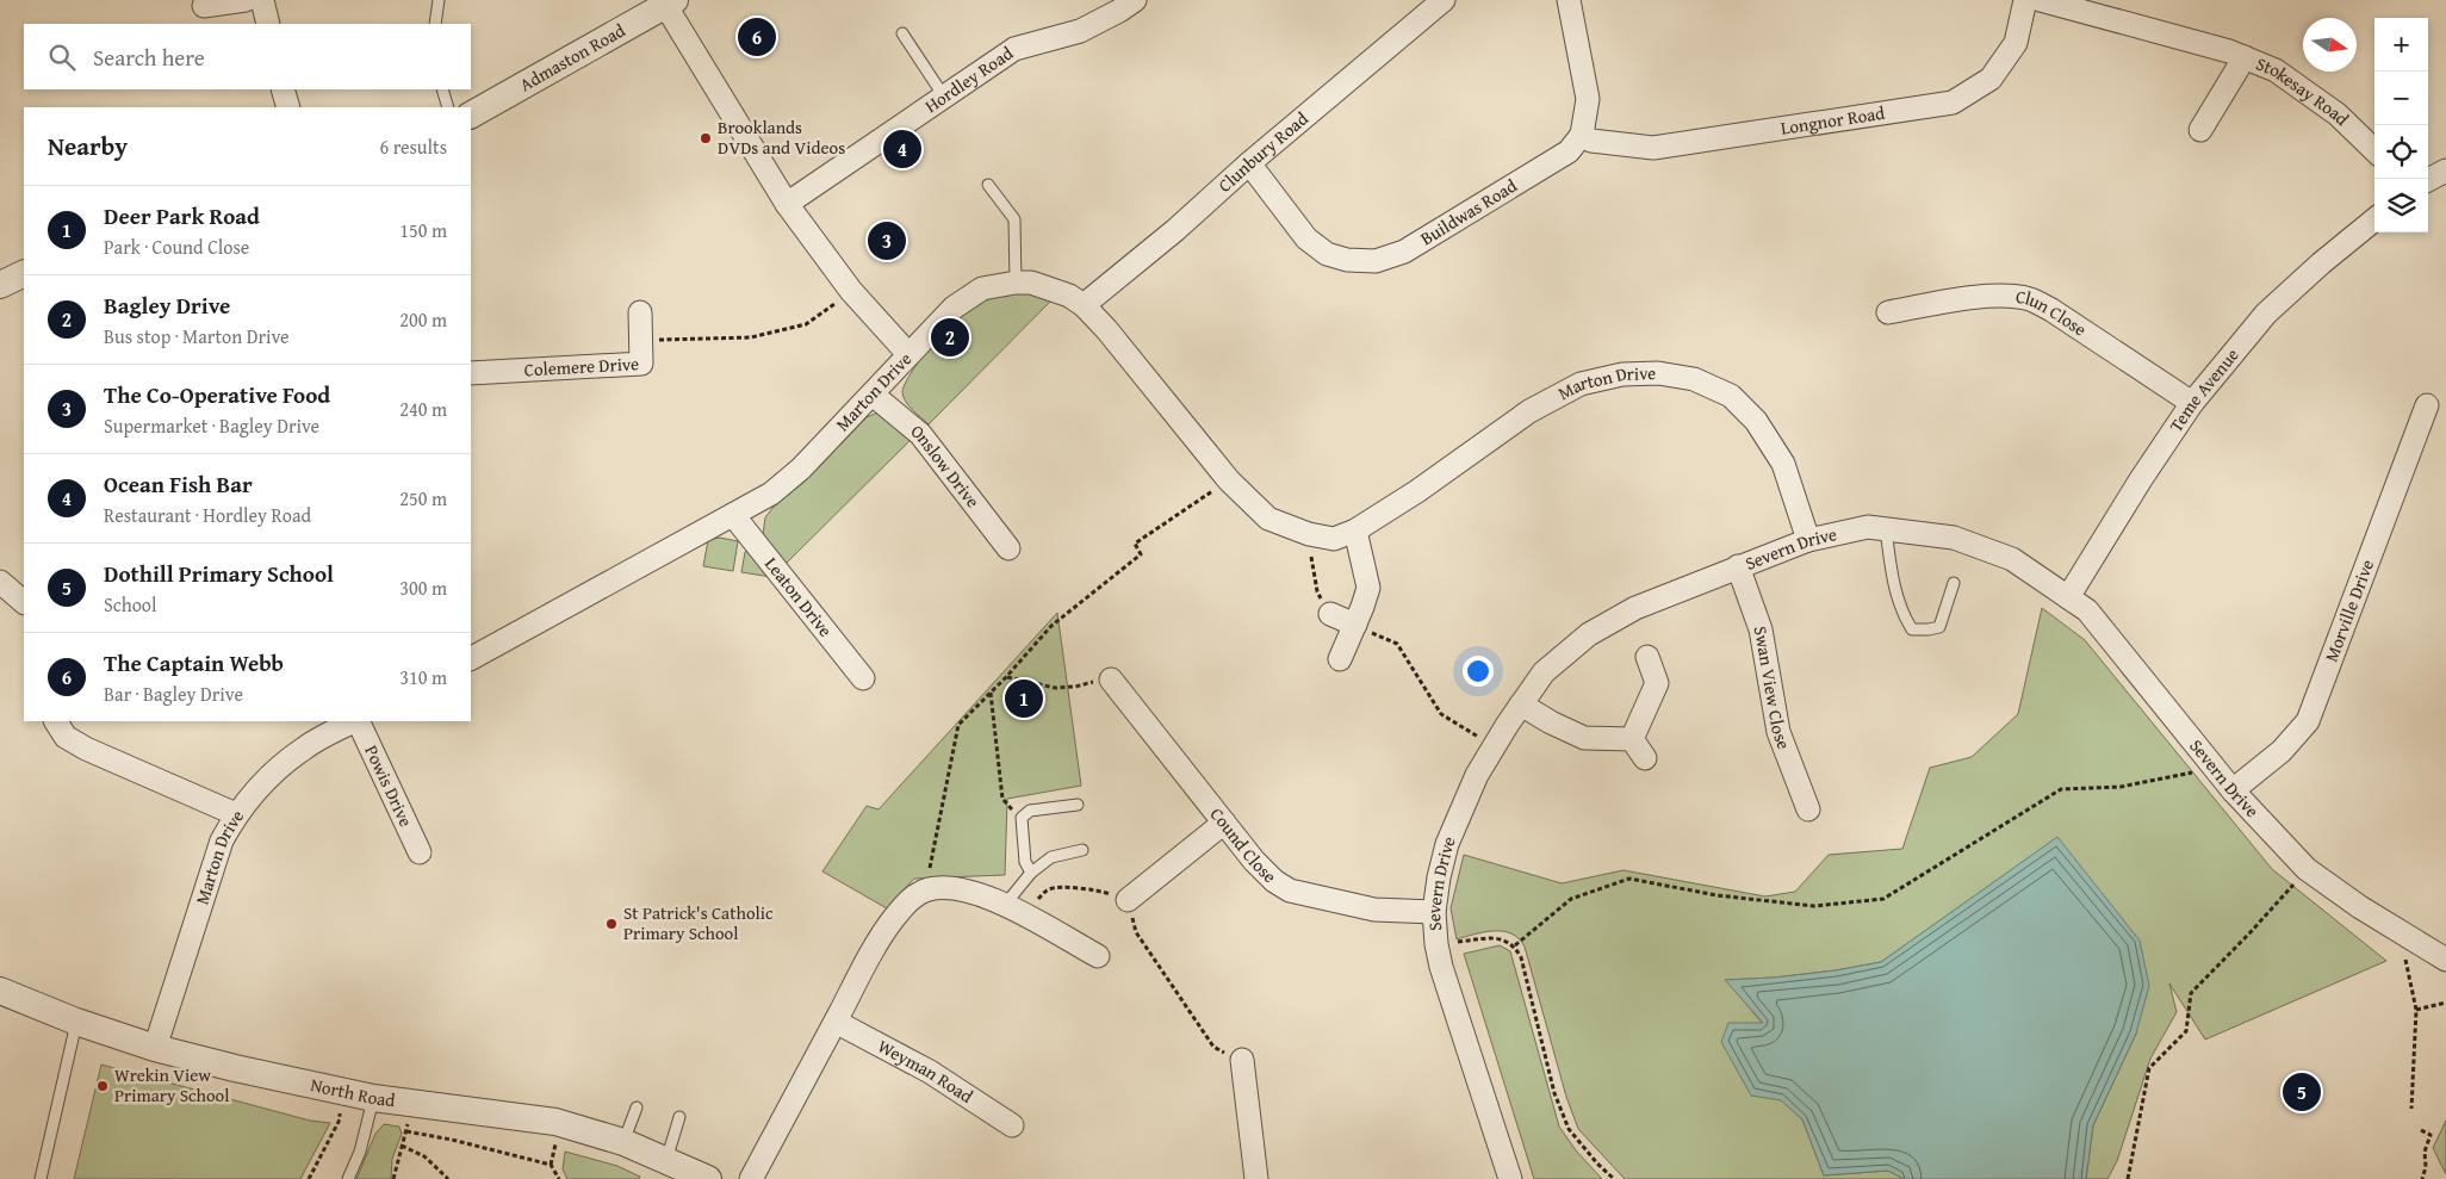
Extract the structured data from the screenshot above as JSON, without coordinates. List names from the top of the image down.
{
  "streets": {
    "street": [
      "Admaston Road",
      "Hordley Road",
      "Stokesay Road",
      "Longnor Road",
      "Clunbury Road",
      "Buildwas Road",
      "Clun Close",
      "Colemere Drive",
      "Marton Drive",
      "Teme Avenue",
      "Onslow Drive",
      "Severn Drive",
      "Leaton Drive",
      "Morville Drive",
      "Swan View Close",
      "Powis Drive",
      "Cound Close",
      "Weyman Road",
      "North Road"
    ]
  },
  "crossings": [
    ["Longnor Road", "Buildwas Road"],
    ["Clunbury Road", "Buildwas Road"],
    ["Clunbury Road", "Marton Drive"],
    ["Clun Close", "Teme Avenue"],
    ["Marton Drive", "Onslow Drive"],
    ["Marton Drive", "Severn Drive"],
    ["Marton Drive", "Leaton Drive"],
    ["Marton Drive", "North Road"],
    ["Teme Avenue", "Severn Drive"],
    ["Severn Drive", "Morville Drive"],
    ["Severn Drive", "Swan View Close"],
    ["Severn Drive", "Cound Close"]
  ],
  "places": ["Brooklands DVDs and Videos", "St Patrick's Catholic Primary School", "Wrekin View Primary School"],
  "north": "right",
  "page": {
    "pins": [
      "6",
      "4",
      "3",
      "2",
      "1",
      "5"
    ],
    "map_buttons": ["+", "−"],
    "search": "Search here",
    "heading": ["Nearby", "6 results"],
    "list": [
      {
        "mark": "1",
        "name": "Deer Park Road",
        "note": "Park · Cound Close",
        "value": "150 m"
      },
      {
        "mark": "2",
        "name": "Bagley Drive",
        "note": "Bus stop · Marton Drive",
        "value": "200 m"
      },
      {
        "mark": "3",
        "name": "The Co-Operative Food",
        "note": "Supermarket · Bagley Drive",
        "value": "240 m"
      },
      {
        "mark": "4",
        "name": "Ocean Fish Bar",
        "note": "Restaurant · Hordley Road",
        "value": "250 m"
      },
      {
        "mark": "5",
        "name": "Dothill Primary School",
        "note": "School",
        "value": "300 m"
      },
      {
        "mark": "6",
        "name": "The Captain Webb",
        "note": "Bar · Bagley Drive",
        "value": "310 m"
      }
    ]
  }
}
